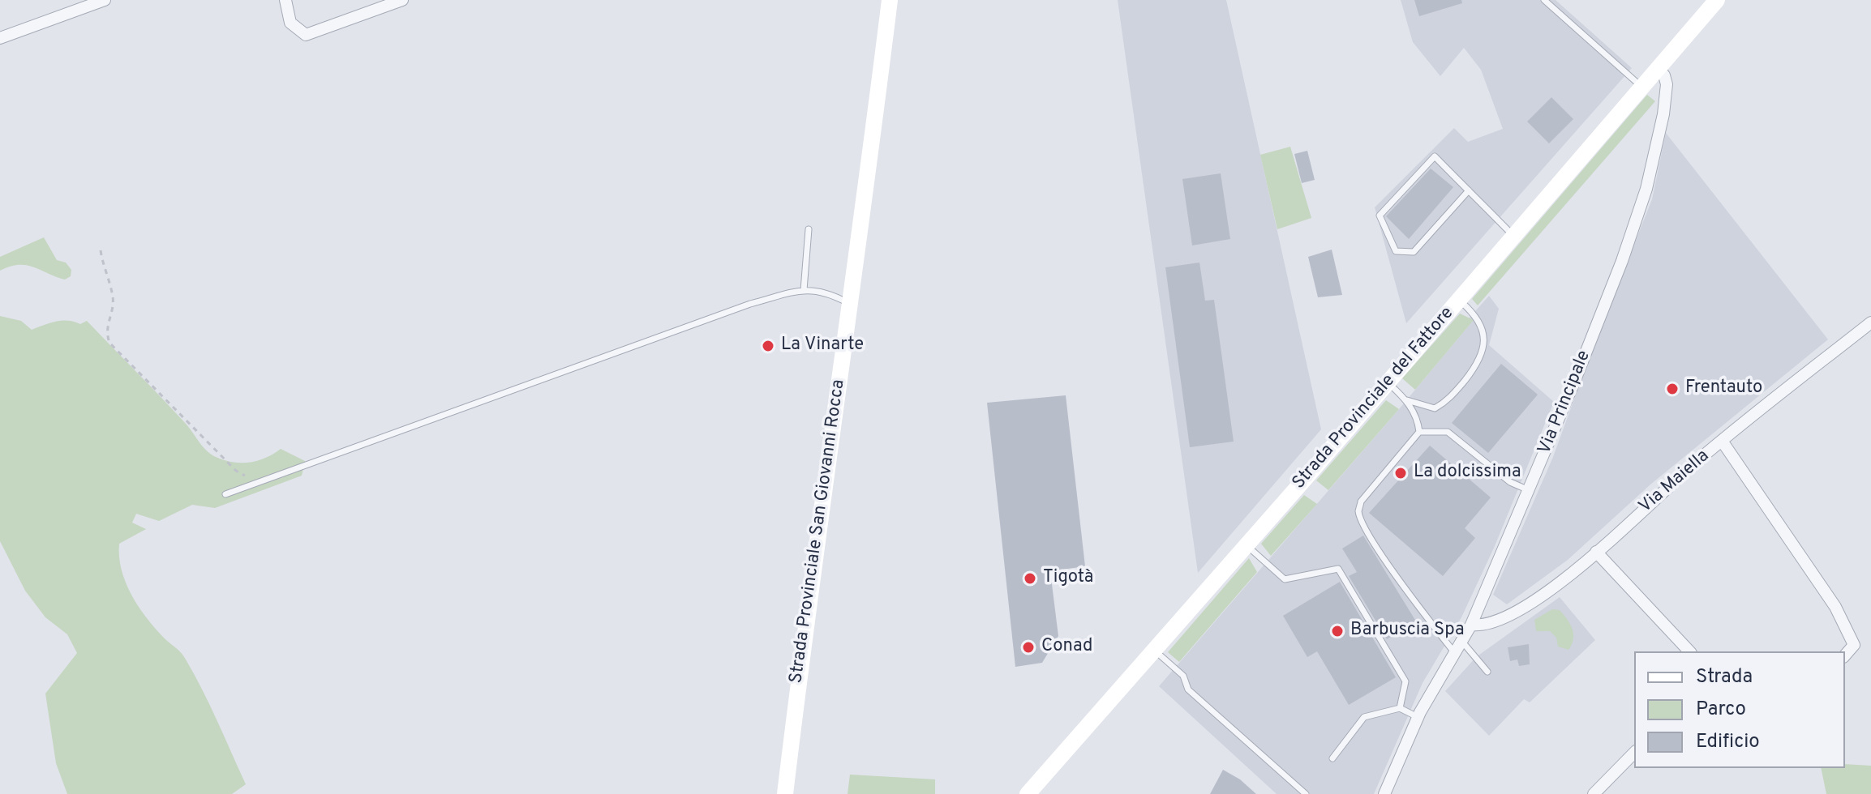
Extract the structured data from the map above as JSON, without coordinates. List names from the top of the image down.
{
  "streets": {
    "main road": ["Strada Provinciale del Fattore", "Strada Provinciale San Giovanni Rocca"],
    "street": ["Via Principale", "Via Maiella"]
  },
  "crossings": [
    ["Strada Provinciale del Fattore", "Via Principale"],
    ["Via Principale", "Via Maiella"]
  ],
  "places": [
    "La Vinarte",
    "Frentauto",
    "La dolcissima",
    "Tigotà",
    "Barbuscia Spa",
    "Conad"
  ],
  "legend": ["Strada", "Parco", "Edificio"]
}
